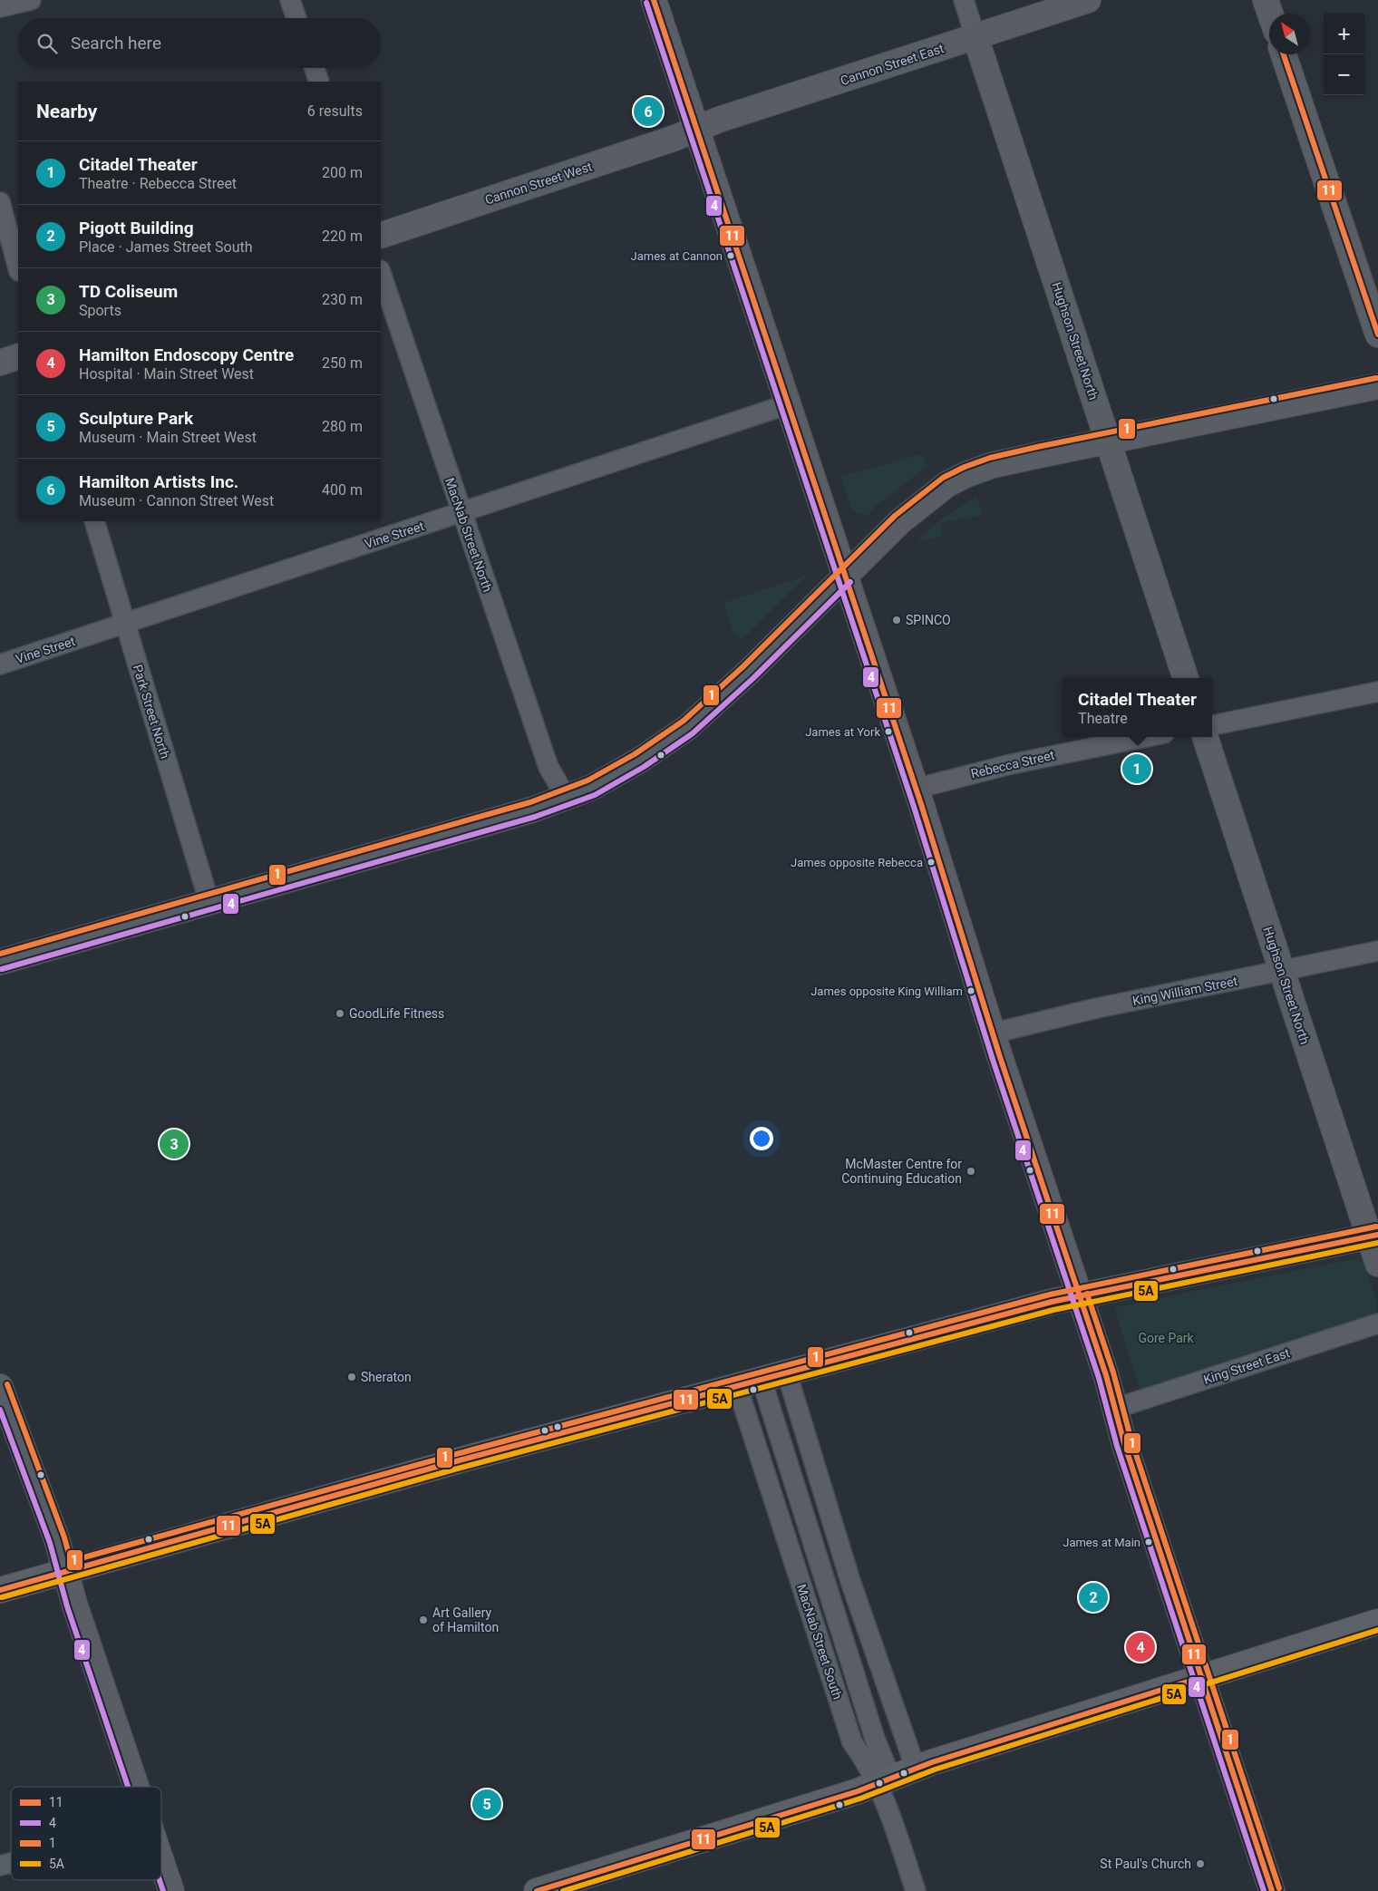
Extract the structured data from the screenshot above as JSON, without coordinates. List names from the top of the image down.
{
  "streets": {
    "main road": ["Cannon Street East", "Cannon Street West", "Hughson Street North"],
    "street": [
      "Vine Street",
      "MacNab Street North",
      "Park Street North",
      "Rebecca Street",
      "King William Street",
      "King Street East",
      "MacNab Street South"
    ]
  },
  "crossings": [
    ["Cannon Street East", "Cannon Street West"],
    ["Cannon Street East", "Hughson Street North"],
    ["Hughson Street North", "King William Street"],
    ["Vine Street", "MacNab Street North"],
    ["Vine Street", "Park Street North"]
  ],
  "parks": ["Gore Park"],
  "places": [
    "James at Cannon",
    "SPINCO",
    "James at York",
    "James opposite Rebecca",
    "James opposite King William",
    "GoodLife Fitness",
    "McMaster Centre for Continuing Education",
    "Sheraton",
    "James at Main",
    "Art Gallery of Hamilton",
    "St Paul's Church"
  ],
  "lines": [
    "transit line 11",
    "transit line 4",
    "transit line 1",
    "transit line 5A"
  ],
  "legend": [
    "11",
    "4",
    "1",
    "5A"
  ],
  "north": "top left",
  "page": {
    "map_buttons": ["+", "−"],
    "search": "Search here",
    "heading": ["Nearby", "6 results"],
    "pins": [
      "6",
      "1",
      "3",
      "2",
      "4",
      "5"
    ],
    "list": [
      {
        "mark": "1",
        "name": "Citadel Theater",
        "note": "Theatre · Rebecca Street",
        "value": "200 m"
      },
      {
        "mark": "2",
        "name": "Pigott Building",
        "note": "Place · James Street South",
        "value": "220 m"
      },
      {
        "mark": "3",
        "name": "TD Coliseum",
        "note": "Sports",
        "value": "230 m"
      },
      {
        "mark": "4",
        "name": "Hamilton Endoscopy Centre",
        "note": "Hospital · Main Street West",
        "value": "250 m"
      },
      {
        "mark": "5",
        "name": "Sculpture Park",
        "note": "Museum · Main Street West",
        "value": "280 m"
      },
      {
        "mark": "6",
        "name": "Hamilton Artists Inc.",
        "note": "Museum · Cannon Street West",
        "value": "400 m"
      }
    ],
    "popup": ["Citadel Theater", "Theatre"]
  }
}
